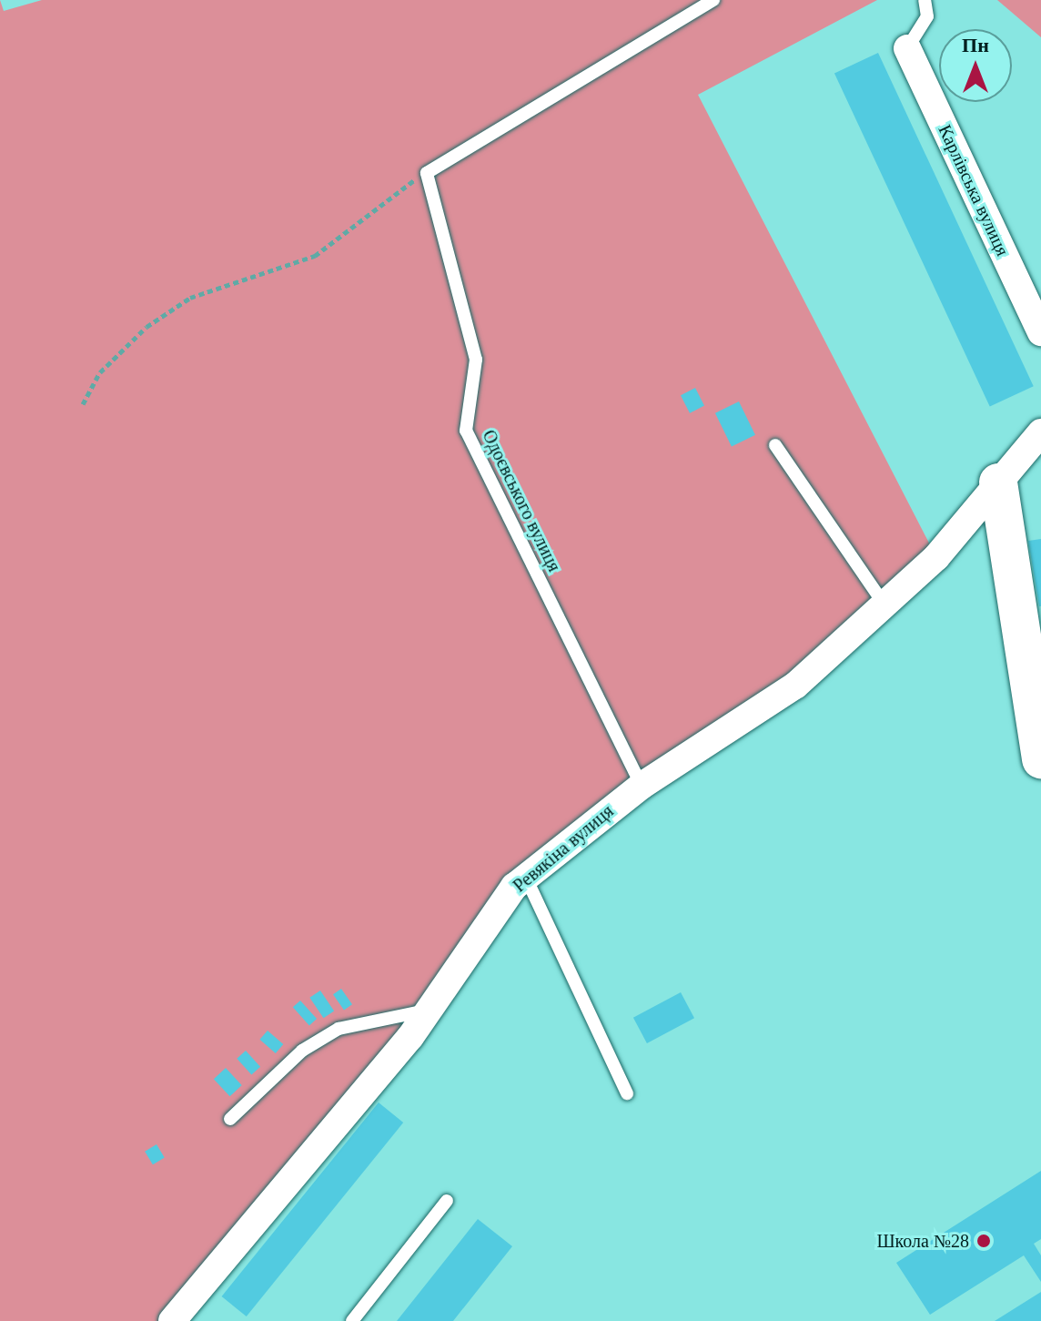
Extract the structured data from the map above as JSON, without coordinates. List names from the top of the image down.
{
  "streets": {
    "street": ["Карлівська вулиця", "Ревякіна вулиця"],
    "lane": ["Одоєвського вулиця"]
  },
  "crossings": [
    ["Одоєвського вулиця", "Ревякіна вулиця"]
  ],
  "places": ["Школа №28"],
  "north": "top"
}
